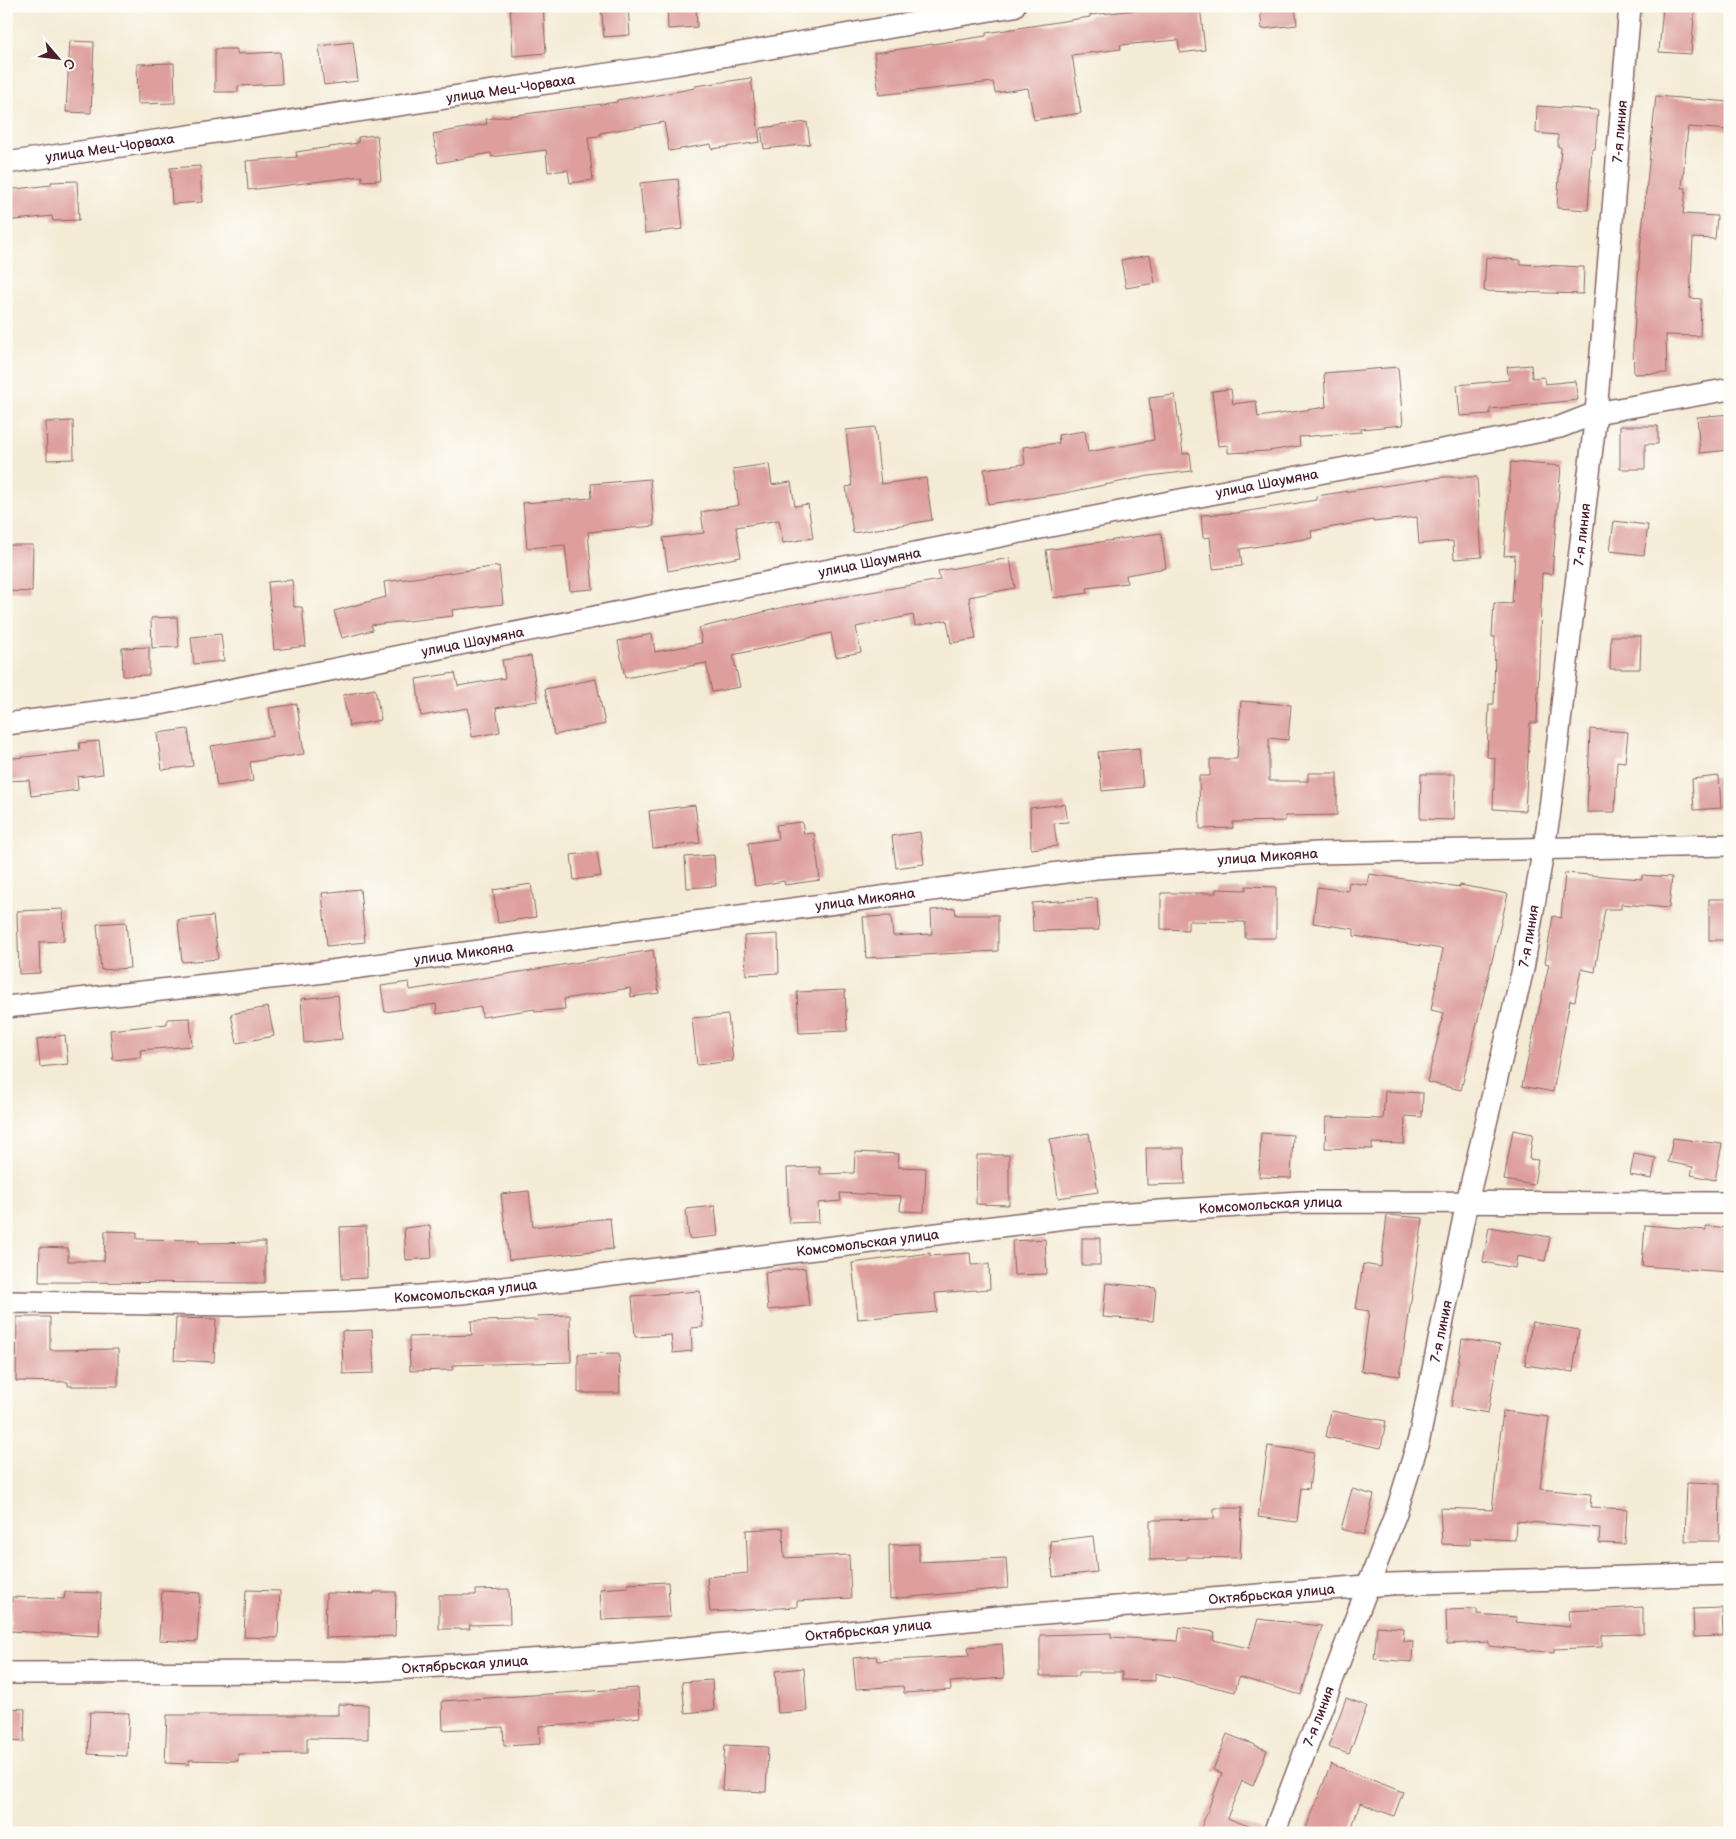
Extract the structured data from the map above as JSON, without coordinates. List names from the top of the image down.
{
  "streets": {
    "street": [
      "улица Мец-Чорваха",
      "7-я линия",
      "улица Шаумяна",
      "улица Микояна",
      "Комсомольская улица",
      "Октябрьская улица"
    ]
  },
  "crossings": [
    ["7-я линия", "улица Шаумяна"],
    ["7-я линия", "улица Микояна"],
    ["7-я линия", "Комсомольская улица"],
    ["7-я линия", "Октябрьская улица"]
  ],
  "north": "bottom right"
}
